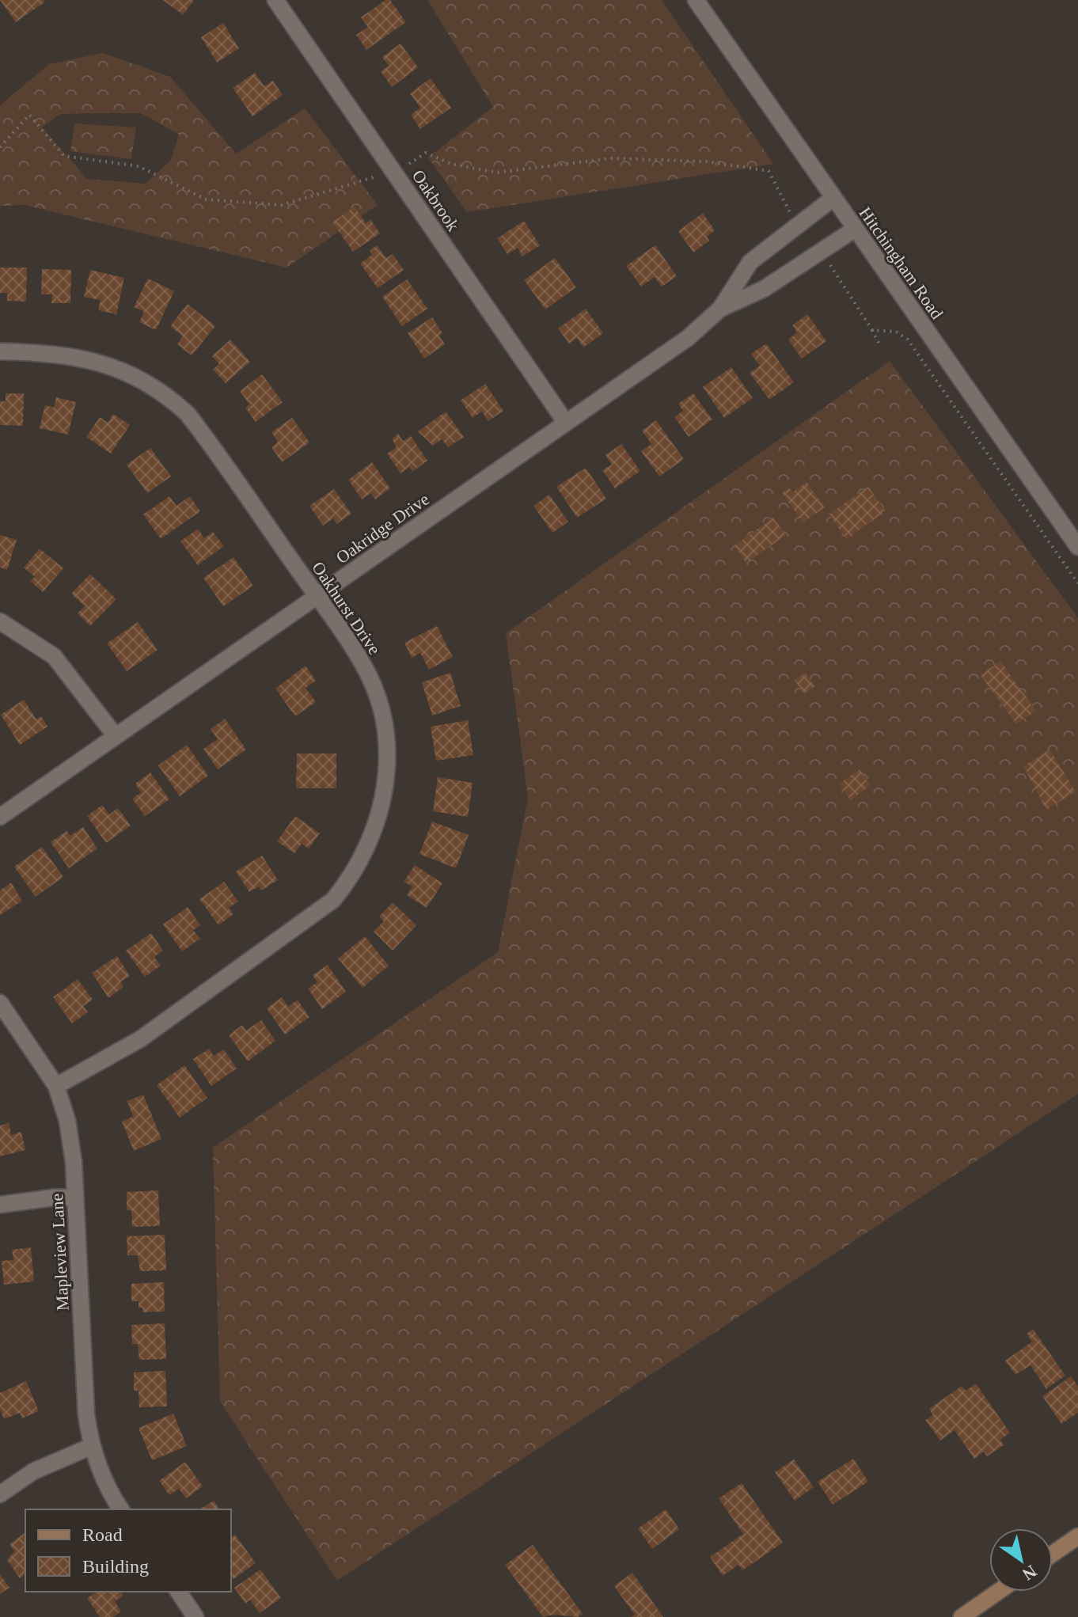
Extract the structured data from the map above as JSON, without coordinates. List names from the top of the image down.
{
  "streets": {
    "street": [
      "Oakbrook",
      "Hitchingham Road",
      "Oakridge Drive",
      "Oakhurst Drive",
      "Mapleview Lane"
    ]
  },
  "crossings": [
    ["Oakbrook", "Oakridge Drive"],
    ["Hitchingham Road", "Oakridge Drive"],
    ["Oakridge Drive", "Oakhurst Drive"],
    ["Oakhurst Drive", "Mapleview Lane"]
  ],
  "legend": ["Road", "Building"],
  "north": "bottom right"
}
